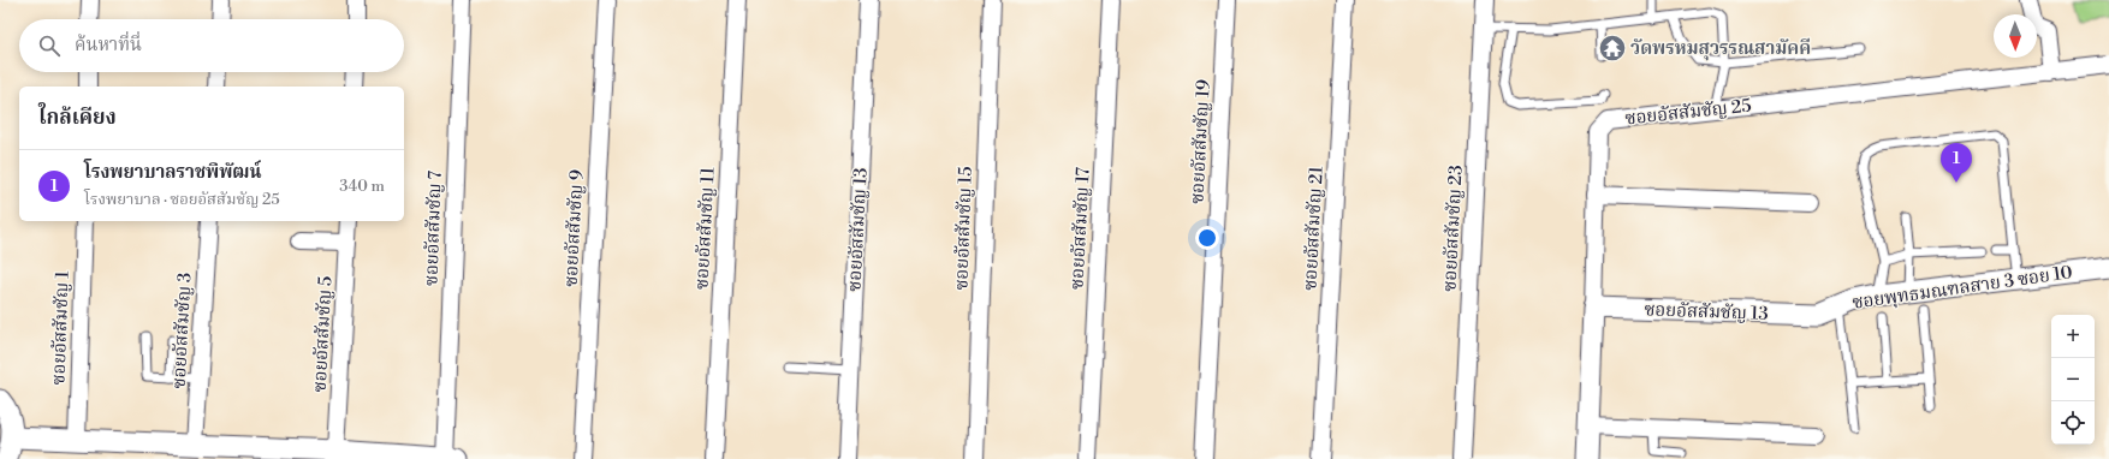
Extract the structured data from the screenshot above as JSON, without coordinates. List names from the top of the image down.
{
  "streets": {
    "street": [
      "ซอยอัสสัมชัญ 25",
      "ซอยอัสสัมชัญ 19",
      "ซอยอัสสัมชัญ 7",
      "ซอยอัสสัมชัญ 9",
      "ซอยอัสสัมชัญ 11",
      "ซอยอัสสัมชัญ 15",
      "ซอยอัสสัมชัญ 17",
      "ซอยอัสสัมชัญ 21",
      "ซอยอัสสัมชัญ 23",
      "ซอยอัสสัมชัญ 13",
      "ซอยพุทธมณฑลสาย 3 ซอย 10",
      "ซอยอัสสัมชัญ 1",
      "ซอยอัสสัมชัญ 3",
      "ซอยอัสสัมชัญ 5"
    ]
  },
  "crossings": [
    ["ซอยอัสสัมชัญ 25", "ซอยอัสสัมชัญ 13"],
    ["ซอยอัสสัมชัญ 13", "ซอยพุทธมณฑลสาย 3 ซอย 10"]
  ],
  "places": {
    "temple": ["วัดพรหมสุวรรณสามัคคี"]
  },
  "north": "bottom",
  "page": {
    "search": "ค้นหาที่นี่",
    "heading": "ใกล้เคียง",
    "pins": "1",
    "list": [
      {
        "mark": "1",
        "name": "โรงพยาบาลราชพิพัฒน์",
        "note": "โรงพยาบาล · ซอยอัสสัมชัญ 25",
        "value": "340 m"
      }
    ],
    "map_buttons": ["+", "−"]
  }
}
